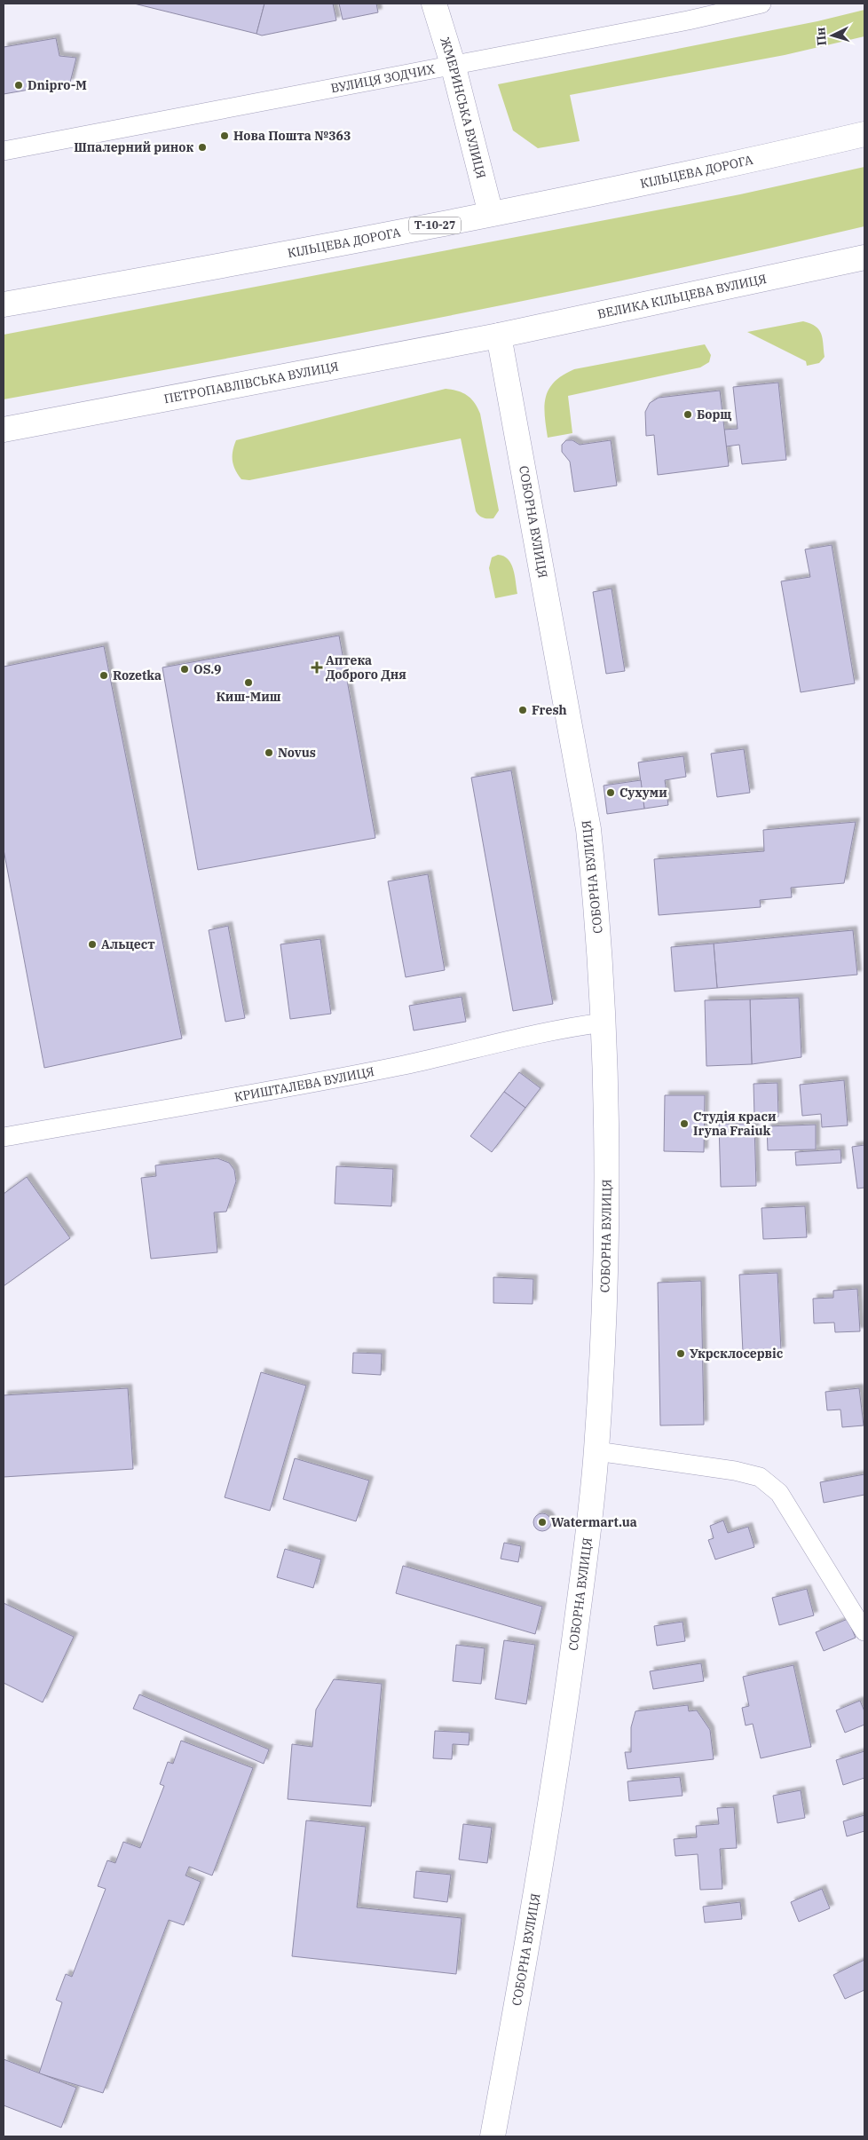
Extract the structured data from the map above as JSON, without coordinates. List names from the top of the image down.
{
  "streets": {
    "main road": [
      "ЖМЕРИНСЬКА ВУЛИЦЯ",
      "КІЛЬЦЕВА ДОРОГА",
      "Т-10-27",
      "ВЕЛИКА КІЛЬЦЕВА ВУЛИЦЯ",
      "ПЕТРОПАВЛІВСЬКА ВУЛИЦЯ",
      "СОБОРНА ВУЛИЦЯ"
    ],
    "street": ["ВУЛИЦЯ ЗОДЧИХ", "КРИШТАЛЕВА ВУЛИЦЯ"]
  },
  "crossings": [
    ["ВУЛИЦЯ ЗОДЧИХ", "ЖМЕРИНСЬКА ВУЛИЦЯ"],
    ["ЖМЕРИНСЬКА ВУЛИЦЯ", "КІЛЬЦЕВА ДОРОГА"],
    ["ВЕЛИКА КІЛЬЦЕВА ВУЛИЦЯ", "ПЕТРОПАВЛІВСЬКА ВУЛИЦЯ"],
    ["ВЕЛИКА КІЛЬЦЕВА ВУЛИЦЯ", "СОБОРНА ВУЛИЦЯ"],
    ["ПЕТРОПАВЛІВСЬКА ВУЛИЦЯ", "СОБОРНА ВУЛИЦЯ"],
    ["СОБОРНА ВУЛИЦЯ", "КРИШТАЛЕВА ВУЛИЦЯ"]
  ],
  "places": {
    "other": [
      "Dnipro-M",
      "Нова Пошта №363",
      "Шпалерний ринок",
      "Борщ",
      "OS.9",
      "Rozetka",
      "Киш-Миш",
      "Fresh",
      "Novus",
      "Сухуми",
      "Альцест",
      "Студія краси Iryna Fraiuk",
      "Укрсклосервіс",
      "Watermart.ua"
    ],
    "health": ["Аптека Доброго Дня"]
  },
  "north": "left"
}
